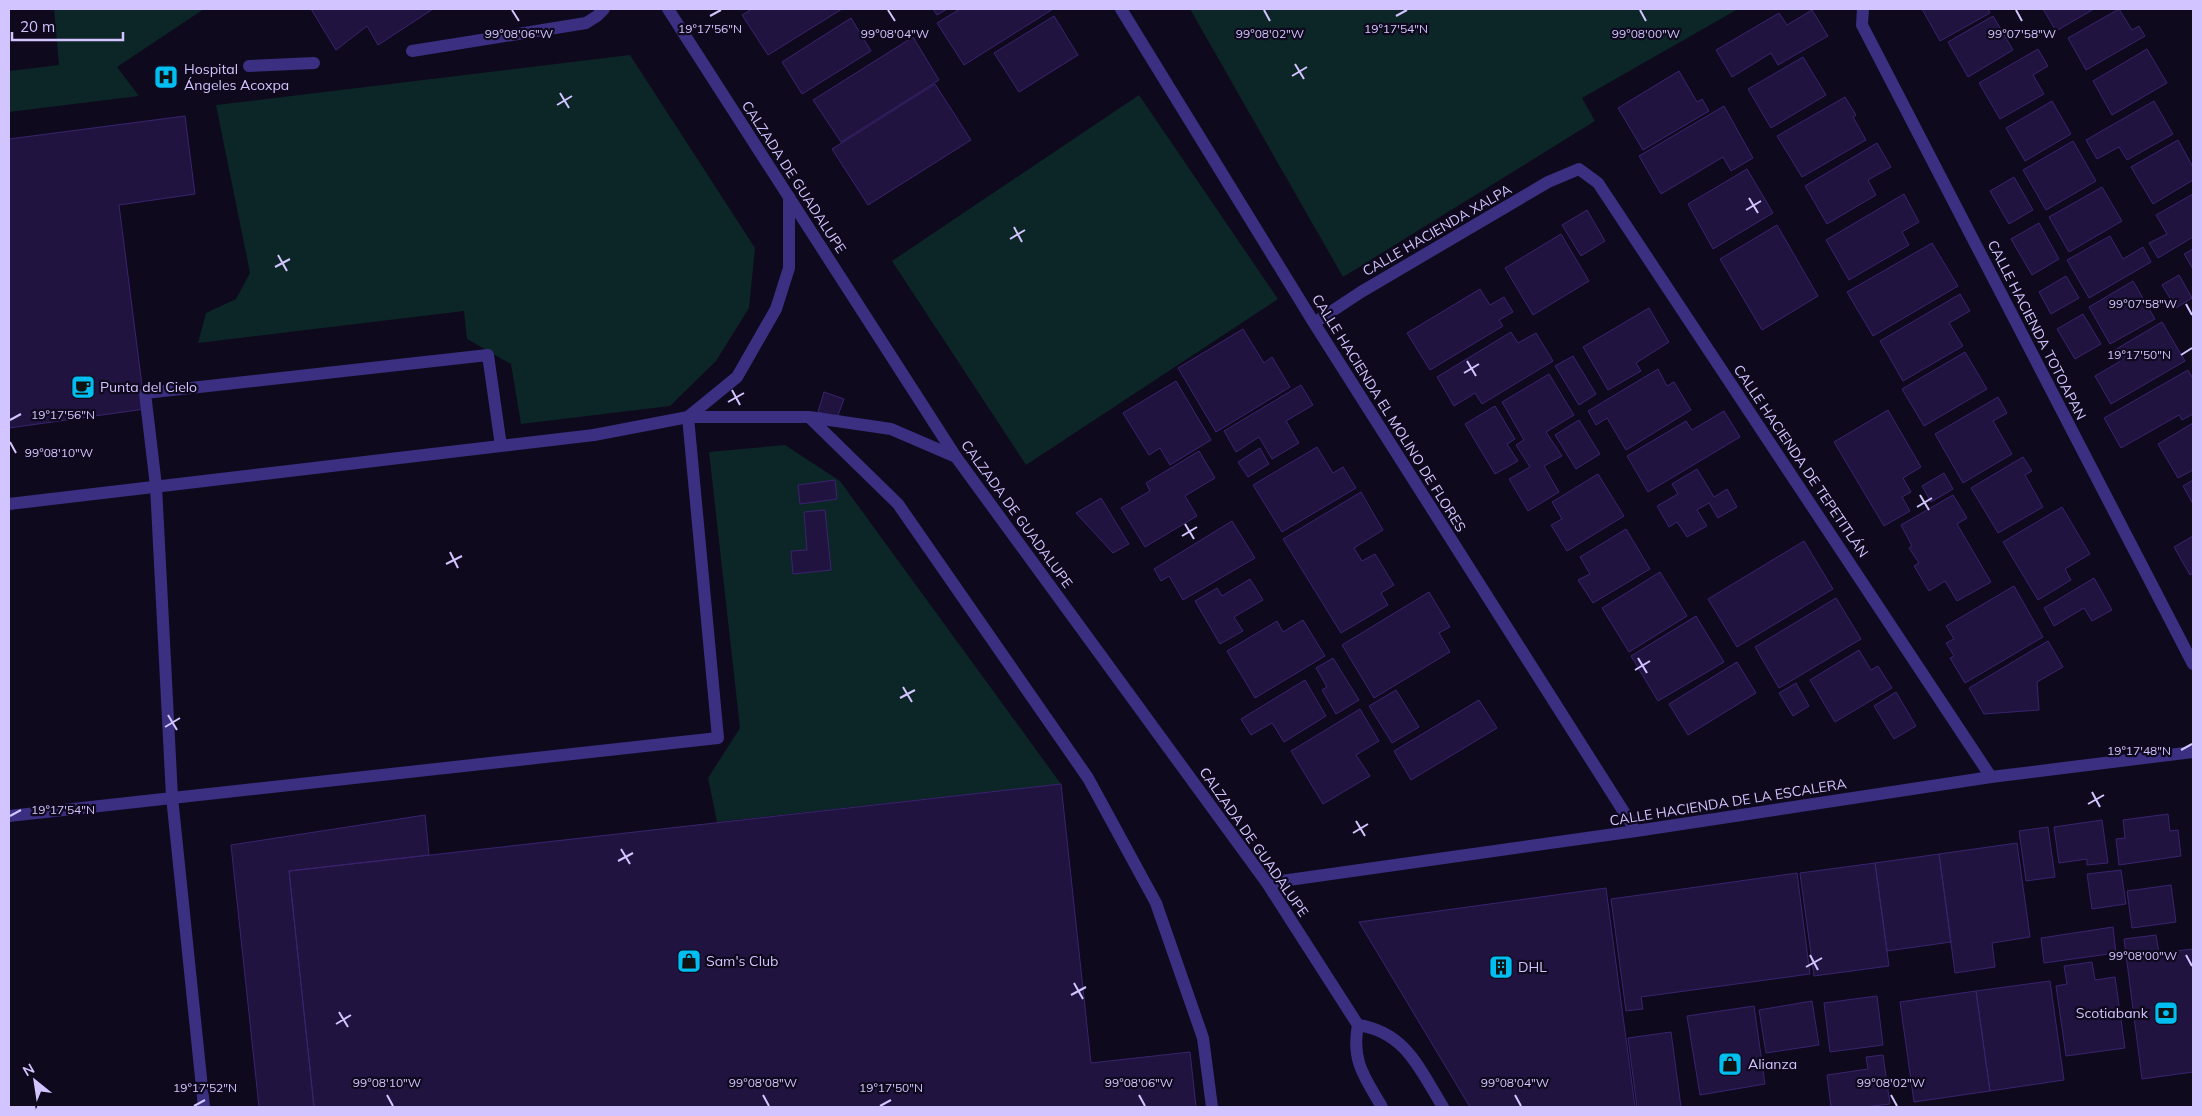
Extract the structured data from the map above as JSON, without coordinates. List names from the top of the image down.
{
  "streets": {
    "street": [
      "CALZADA DE GUADALUPE",
      "CALLE HACIENDA XALPA",
      "CALLE HACIENDA TOTOAPAN",
      "CALLE HACIENDA EL MOLINO DE FLORES",
      "CALLE HACIENDA DE TEPETITLÁN",
      "CALLE HACIENDA DE LA ESCALERA"
    ]
  },
  "crossings": [
    ["CALZADA DE GUADALUPE", "CALLE HACIENDA DE LA ESCALERA"],
    ["CALLE HACIENDA XALPA", "CALLE HACIENDA EL MOLINO DE FLORES"],
    ["CALLE HACIENDA XALPA", "CALLE HACIENDA DE TEPETITLÁN"],
    ["CALLE HACIENDA EL MOLINO DE FLORES", "CALLE HACIENDA DE LA ESCALERA"],
    ["CALLE HACIENDA DE TEPETITLÁN", "CALLE HACIENDA DE LA ESCALERA"]
  ],
  "places": {
    "hospital": ["Hospital Ángeles Acoxpa"],
    "cafe": ["Punta del Cielo"],
    "shop": ["Sam's Club", "Alianza"],
    "building": ["DHL"],
    "bank": ["Scotiabank"]
  },
  "scale_bar": "20 m",
  "north": "top left",
  "coordinates": [
    "19°17'56\"N",
    "19°17'54\"N",
    "99°08'06\"W",
    "99°08'02\"W",
    "99°08'00\"W",
    "99°08'04\"W",
    "99°07'58\"W",
    "19°17'50\"N",
    "99°08'10\"W",
    "19°17'48\"N",
    "99°08'08\"W",
    "19°17'52\"N"
  ]
}
